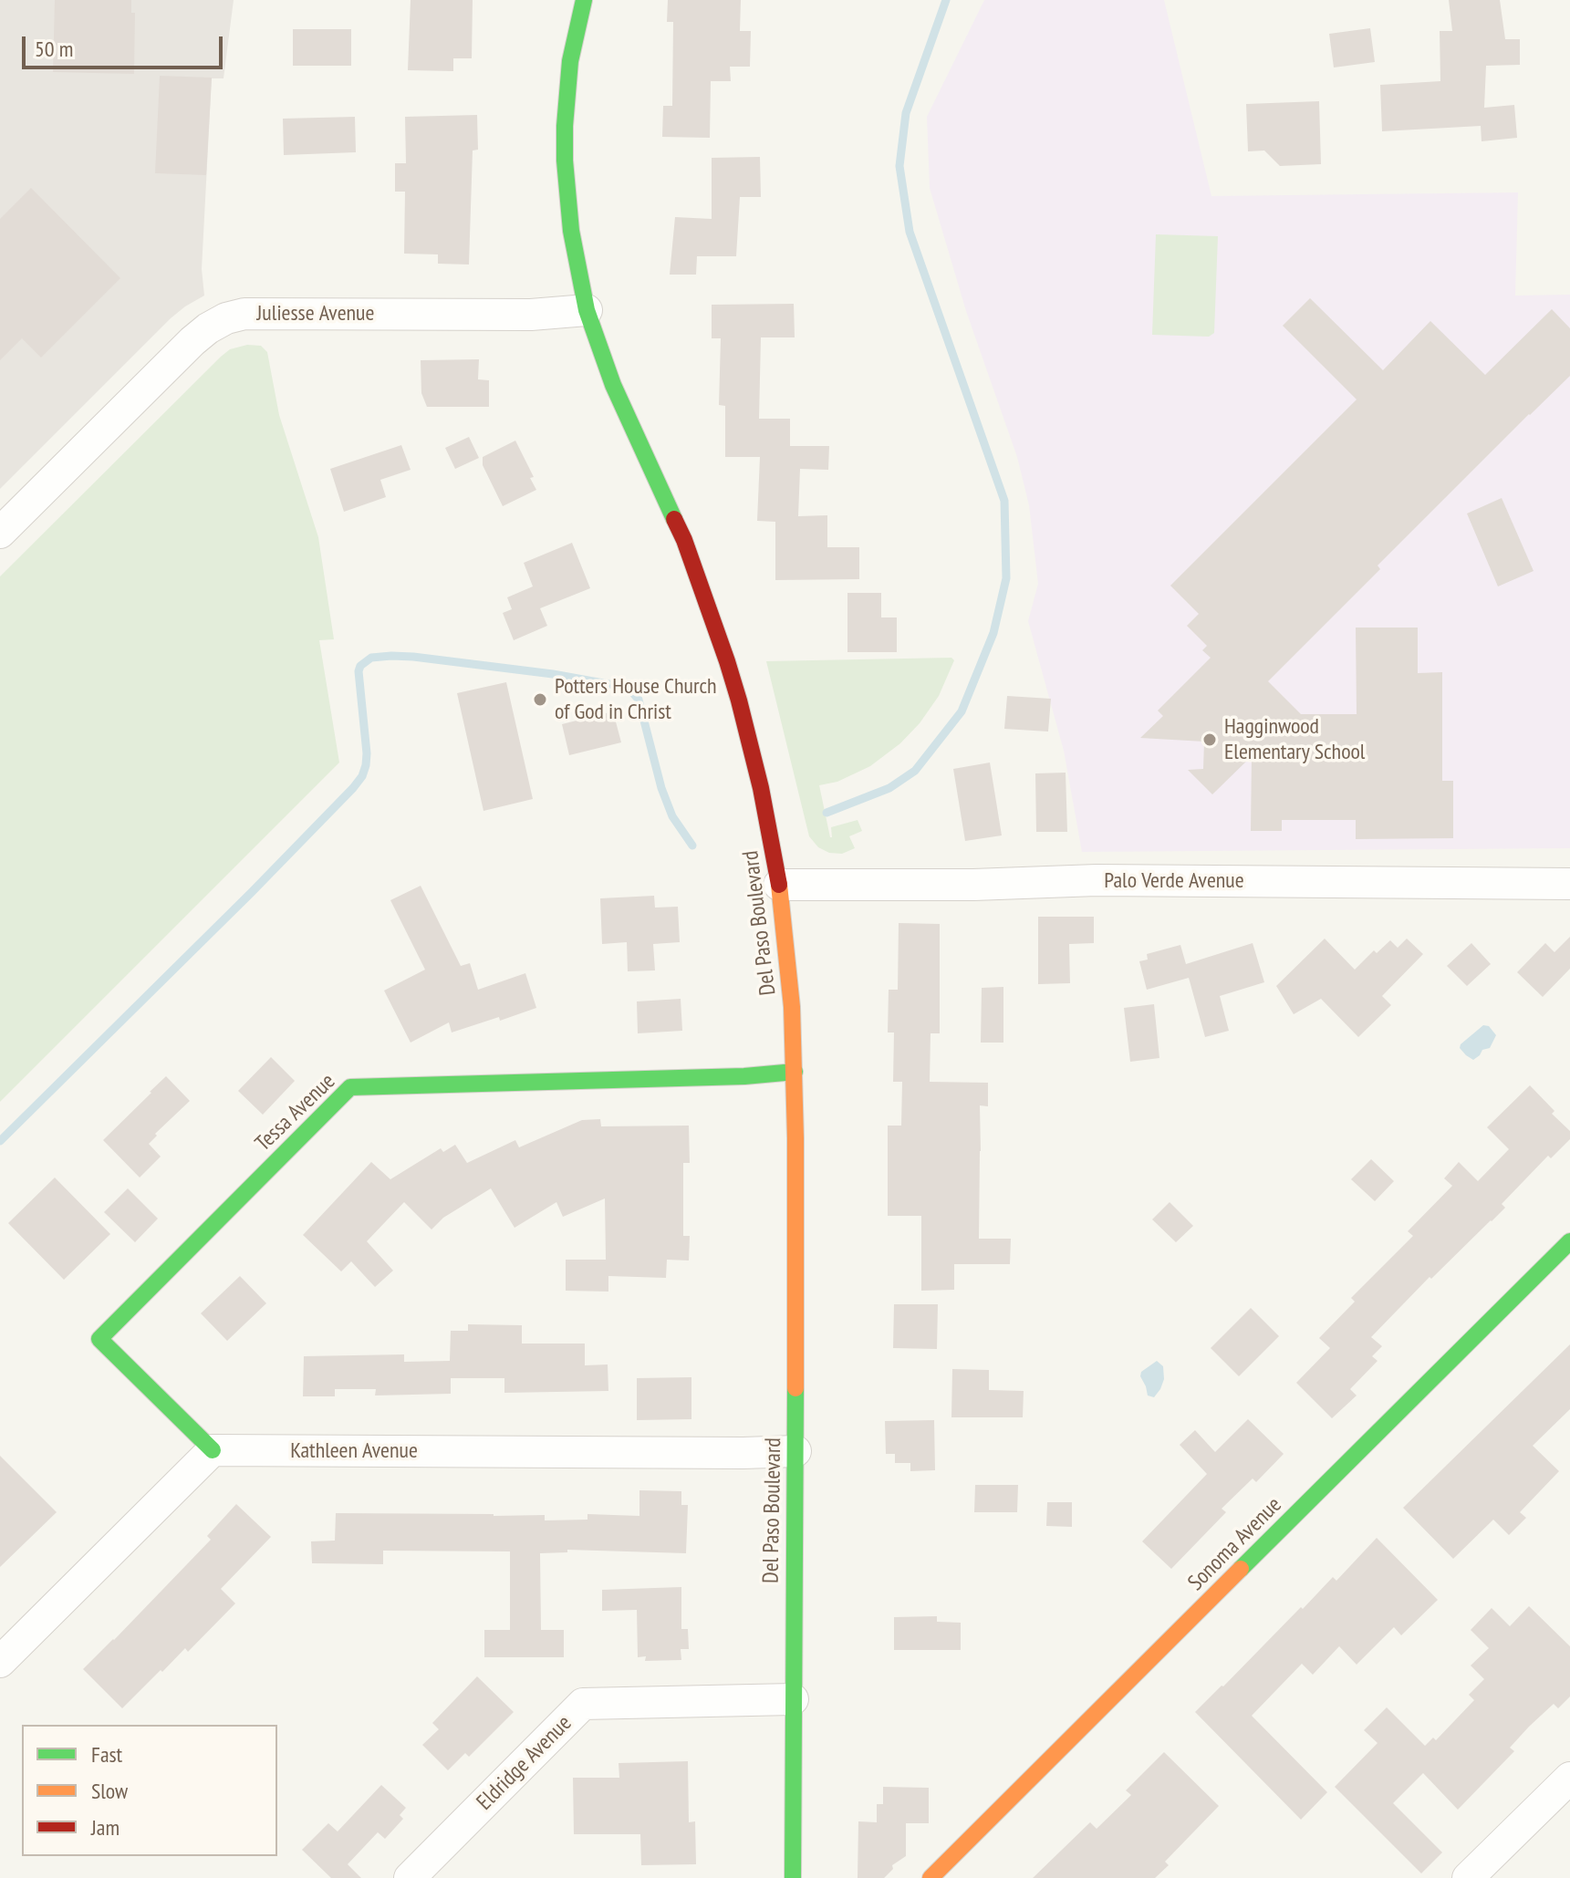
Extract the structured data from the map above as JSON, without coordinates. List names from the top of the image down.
{
  "streets": {
    "main road": ["Del Paso Boulevard", "Tessa Avenue", "Sonoma Avenue"],
    "street": [
      "Juliesse Avenue",
      "Palo Verde Avenue",
      "Kathleen Avenue",
      "Eldridge Avenue"
    ]
  },
  "crossings": [
    ["Juliesse Avenue", "Del Paso Boulevard"],
    ["Palo Verde Avenue", "Del Paso Boulevard"],
    ["Del Paso Boulevard", "Tessa Avenue"],
    ["Del Paso Boulevard", "Kathleen Avenue"],
    ["Del Paso Boulevard", "Eldridge Avenue"],
    ["Tessa Avenue", "Kathleen Avenue"]
  ],
  "places": ["Potters House Church of God in Christ", "Hagginwood Elementary School"],
  "legend": ["Fast", "Slow", "Jam"],
  "scale_bar": "50 m"
}
